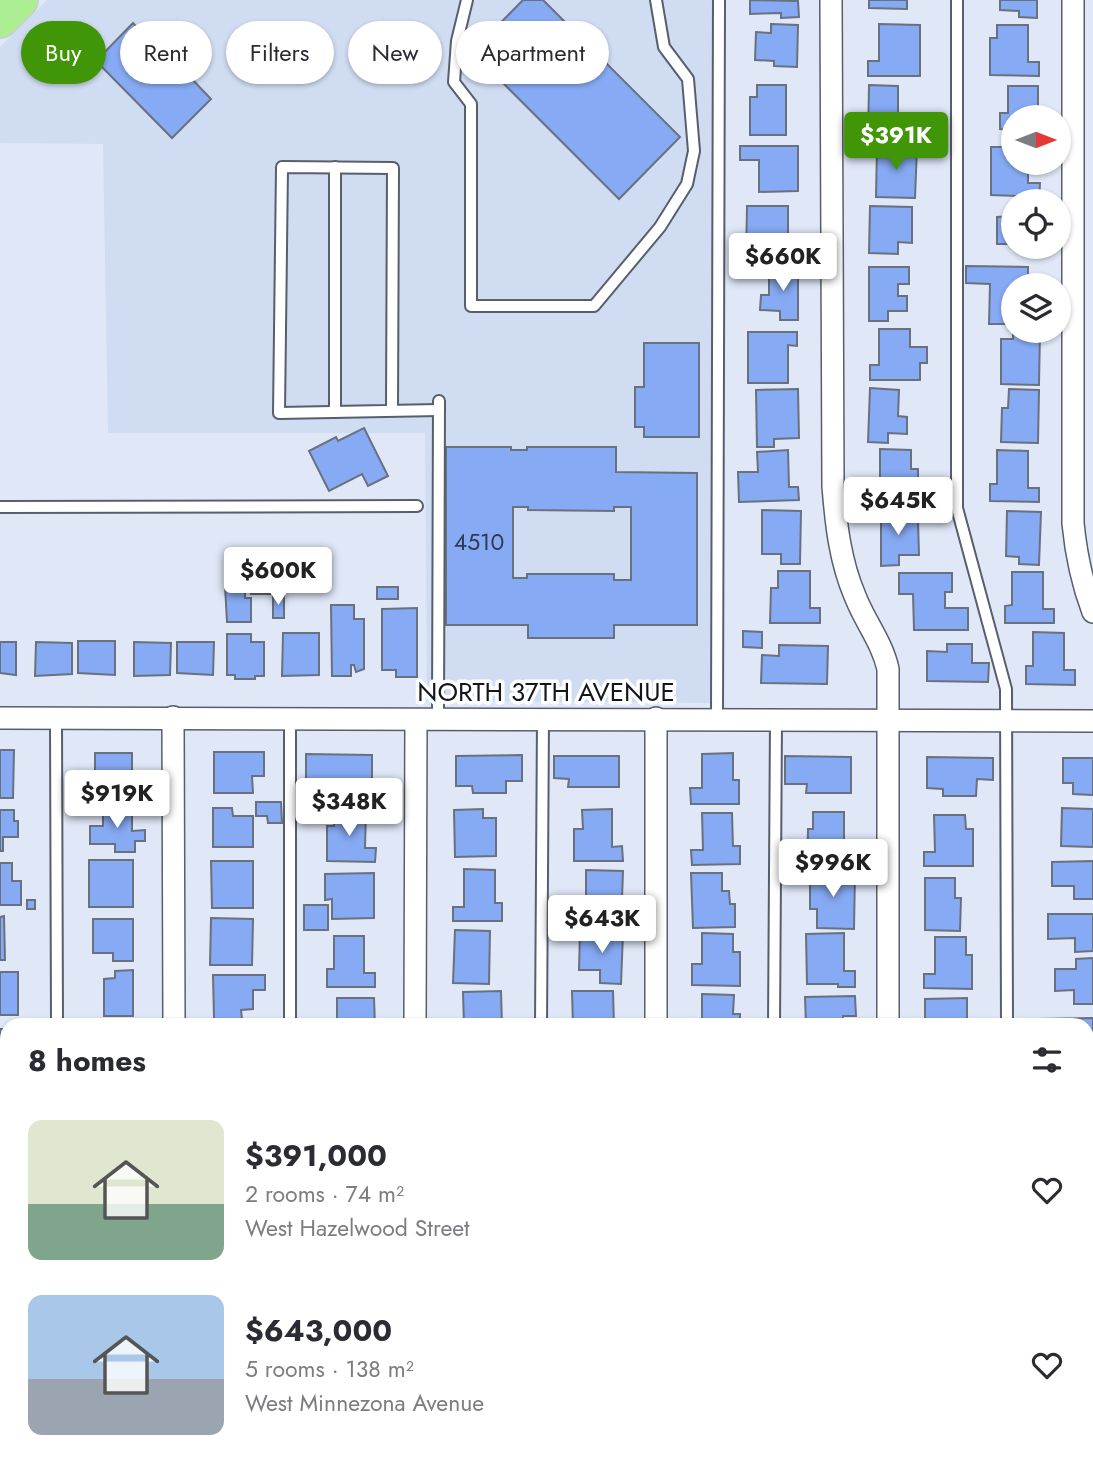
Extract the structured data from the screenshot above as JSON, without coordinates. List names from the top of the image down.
{
  "streets": {
    "street": ["NORTH 37TH AVENUE"]
  },
  "house_numbers": ["4510"],
  "north": "right",
  "page": {
    "chip": [
      "Buy",
      "Rent",
      "Filters",
      "New",
      "Apartment"
    ],
    "price": [
      "$391K",
      "$660K",
      "$645K",
      "$600K",
      "$919K",
      "$348K",
      "$996K",
      "$643K"
    ],
    "heading": "8 homes",
    "list": [
      {
        "name": "$391,000",
        "note": "2 rooms · 74 m² · West Hazelwood Street"
      },
      {
        "name": "$643,000",
        "note": "5 rooms · 138 m² · West Minnezona Avenue"
      }
    ]
  }
}
